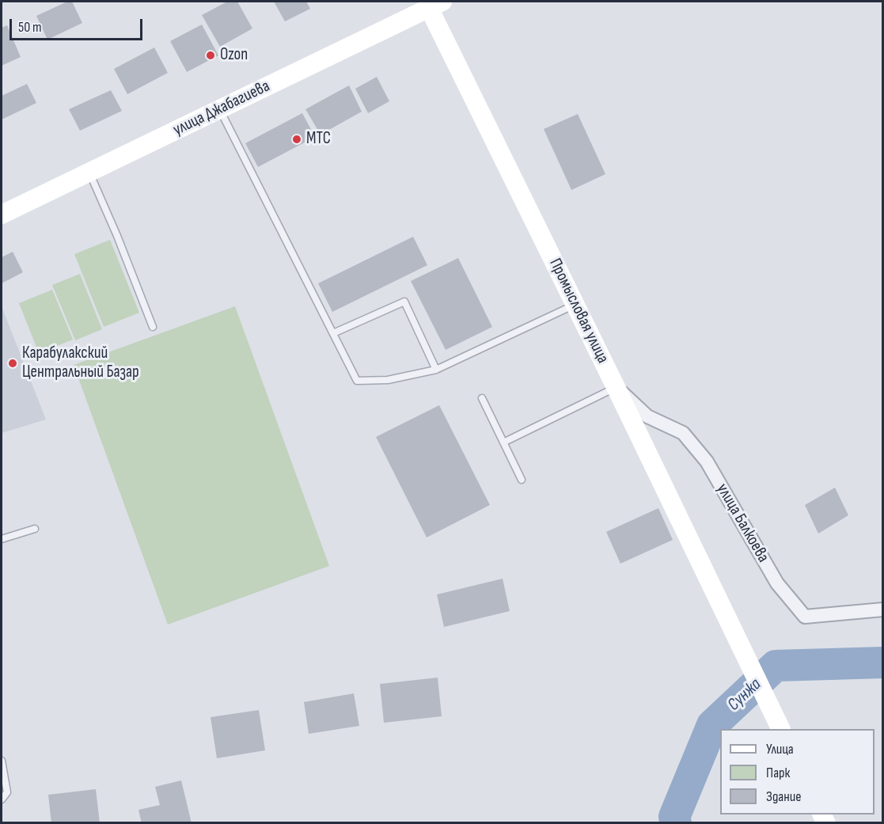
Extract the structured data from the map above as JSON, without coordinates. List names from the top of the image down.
{
  "streets": {
    "main road": ["улица Джабагиева", "Промысловая улица"],
    "street": ["улица Балкоева"]
  },
  "crossings": [
    ["улица Джабагиева", "Промысловая улица"],
    ["Промысловая улица", "улица Балкоева"]
  ],
  "water": ["Сунжа"],
  "places": ["Ozon", "МТС", "Карабулакский Центральный Базар"],
  "legend": ["Улица", "Парк", "Здание"],
  "scale_bar": "50 m"
}
